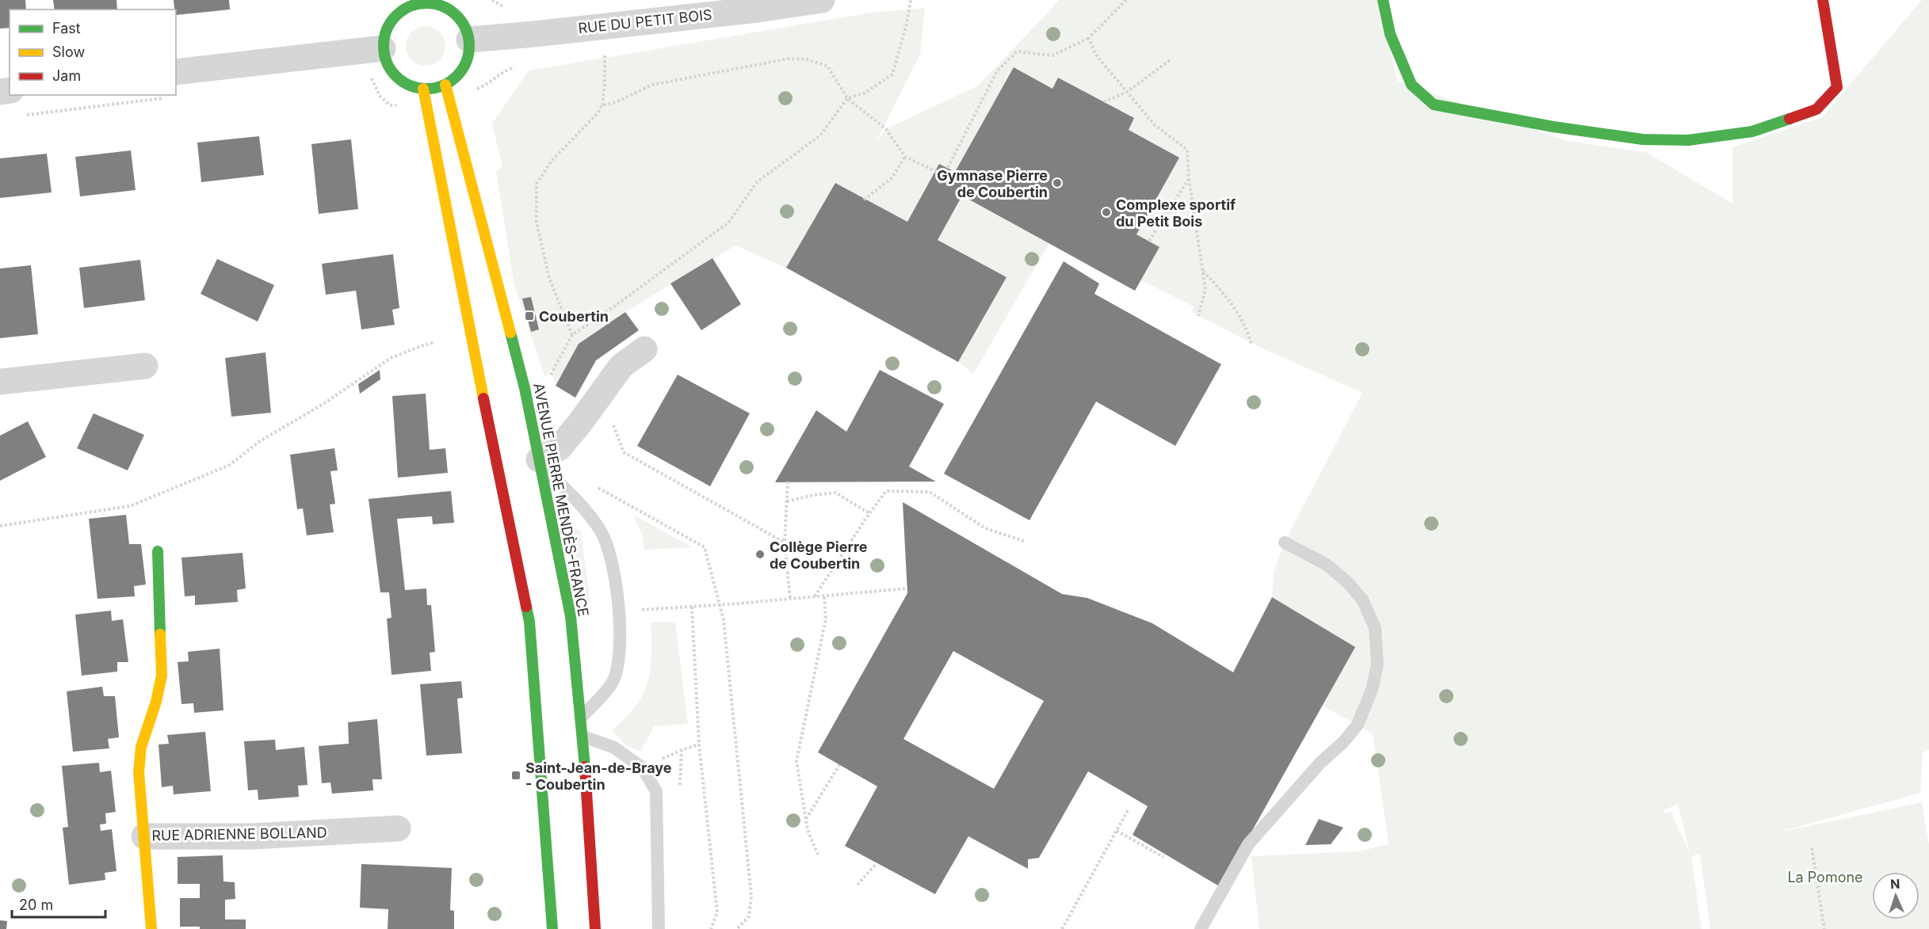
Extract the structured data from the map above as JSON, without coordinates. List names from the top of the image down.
{
  "streets": {
    "street": ["RUE DU PETIT BOIS", "AVENUE PIERRE MENDÈS-FRANCE", "RUE ADRIENNE BOLLAND"]
  },
  "crossings": [
    ["RUE DU PETIT BOIS", "AVENUE PIERRE MENDÈS-FRANCE"]
  ],
  "parks": ["La Pomone"],
  "places": {
    "other": ["Gymnase Pierre de Coubertin", "Complexe sportif du Petit Bois", "Collège Pierre de Coubertin"],
    "transit": ["Coubertin", "Saint-Jean-de-Braye - Coubertin"]
  },
  "legend": ["Fast", "Slow", "Jam"],
  "scale_bar": "20 m",
  "north": "top"
}
